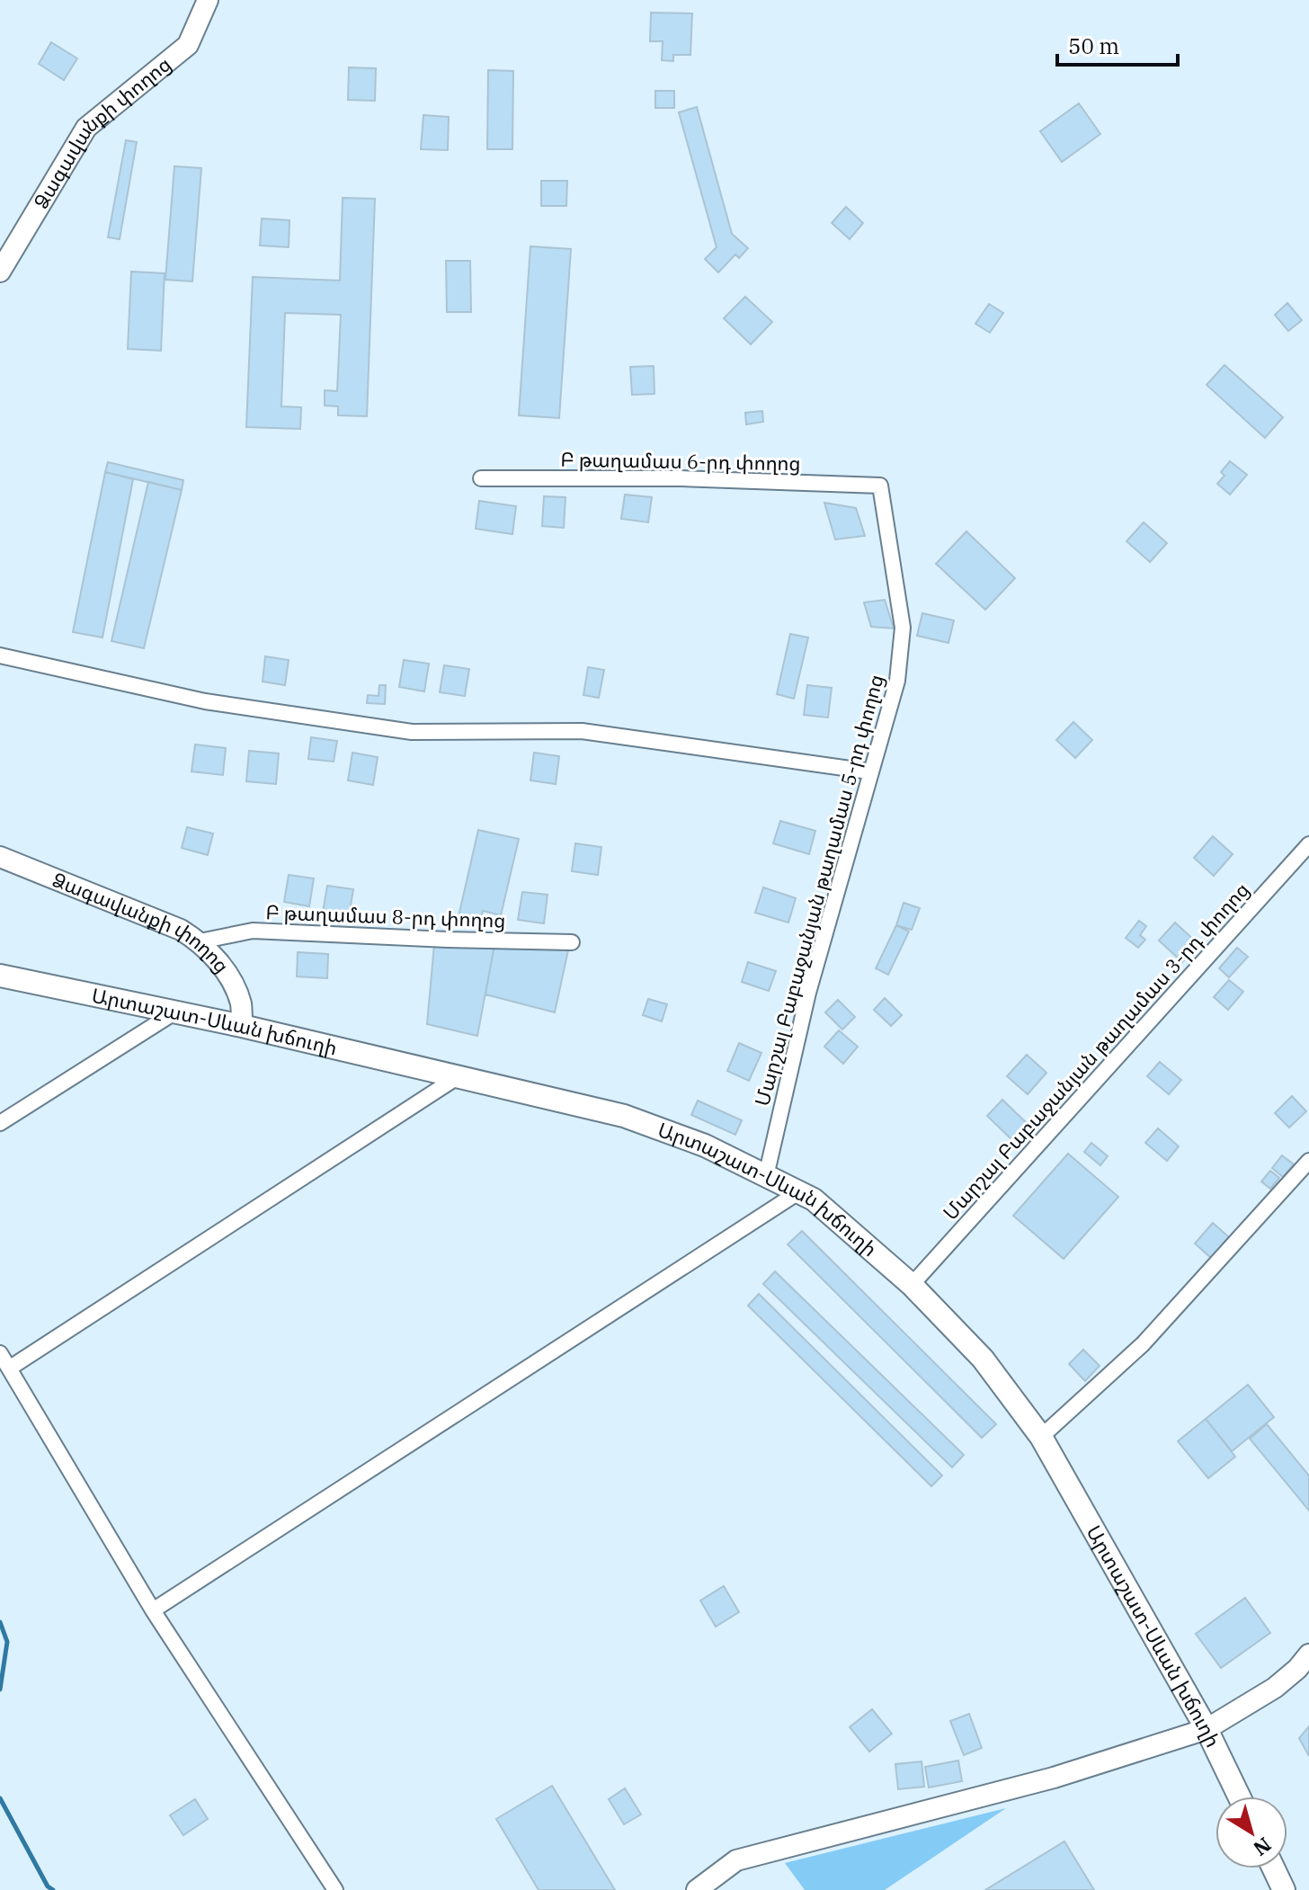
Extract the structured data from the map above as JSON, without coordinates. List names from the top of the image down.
{
  "streets": {
    "main road": ["Արտաշատ-Սևան խճուղի"],
    "street": [
      "Ձագավանքի փողոց",
      "Բ թաղամաս 6-րդ փողոց",
      "Մարշալ Բաբաջանյան թաղամաս 5-րդ փողոց",
      "Բ թաղամաս 8-րդ փողոց",
      "Մարշալ Բաբաջանյան թաղամաս 3-րդ փողոց"
    ]
  },
  "crossings": [
    ["Ձագավանքի փողոց", "Բ թաղամաս 8-րդ փողոց"],
    ["Ձագավանքի փողոց", "Արտաշատ-Սևան խճուղի"],
    ["Բ թաղամաս 6-րդ փողոց", "Մարշալ Բաբաջանյան թաղամաս 5-րդ փողոց"],
    ["Մարշալ Բաբաջանյան թաղամաս 5-րդ փողոց", "Արտաշատ-Սևան խճուղի"],
    ["Արտաշատ-Սևան խճուղի", "Մարշալ Բաբաջանյան թաղամաս 3-րդ փողոց"]
  ],
  "scale_bar": "50 m",
  "north": "bottom right"
}
